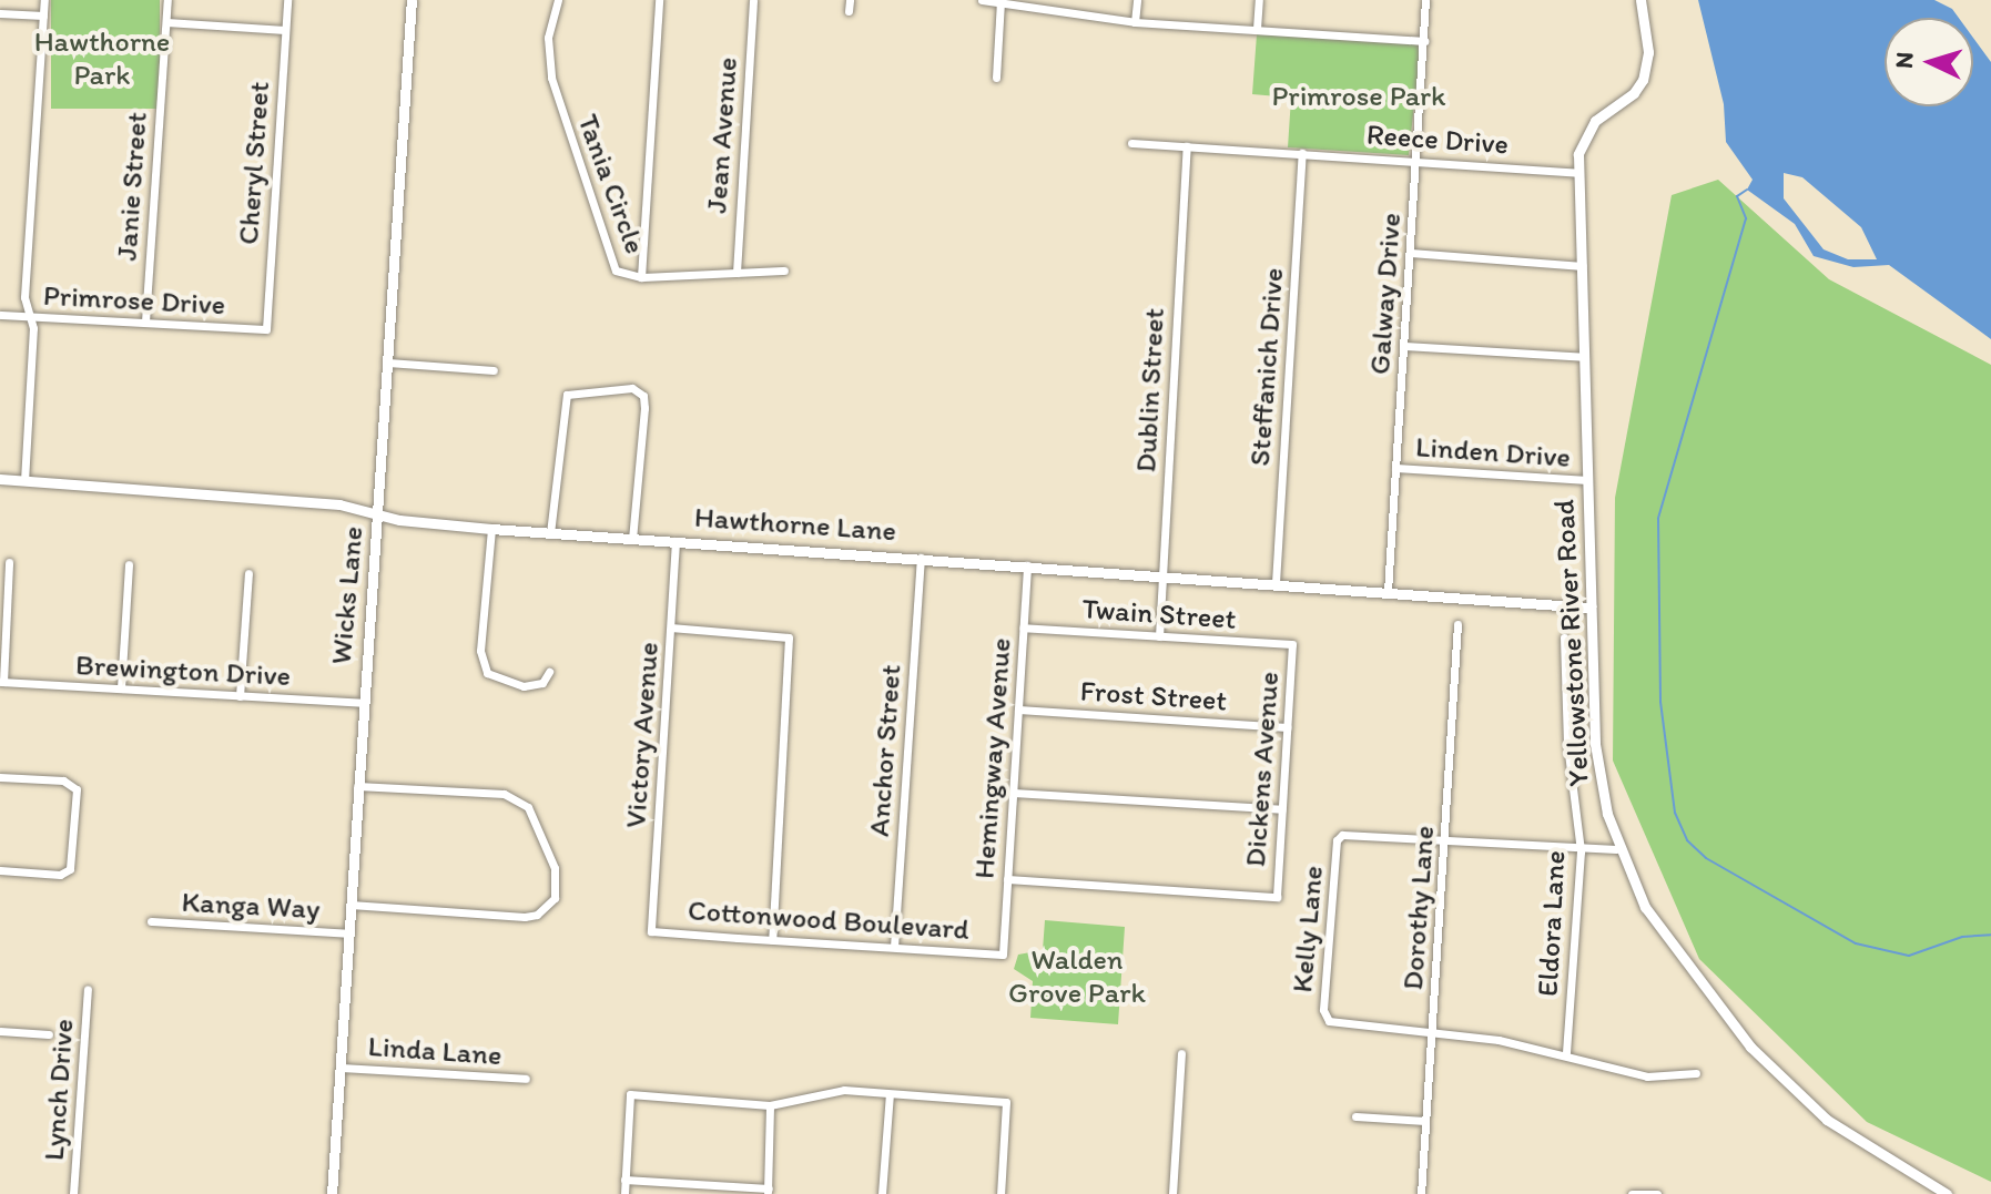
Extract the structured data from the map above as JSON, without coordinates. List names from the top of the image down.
{
  "streets": {
    "street": [
      "Jean Avenue",
      "Reece Drive",
      "Cheryl Street",
      "Tania Circle",
      "Janie Street",
      "Galway Drive",
      "Primrose Drive",
      "Steffanich Drive",
      "Dublin Street",
      "Linden Drive",
      "Hawthorne Lane",
      "Wicks Lane",
      "Twain Street",
      "Yellowstone River Road",
      "Brewington Drive",
      "Frost Street",
      "Victory Avenue",
      "Anchor Street",
      "Hemingway Avenue",
      "Dickens Avenue",
      "Kanga Way",
      "Dorothy Lane",
      "Cottonwood Boulevard",
      "Eldora Lane",
      "Kelly Lane",
      "Linda Lane",
      "Lynch Drive"
    ]
  },
  "crossings": [
    ["Jean Avenue", "Tania Circle"],
    ["Reece Drive", "Galway Drive"],
    ["Reece Drive", "Steffanich Drive"],
    ["Reece Drive", "Dublin Street"],
    ["Reece Drive", "Yellowstone River Road"],
    ["Cheryl Street", "Primrose Drive"],
    ["Janie Street", "Primrose Drive"],
    ["Galway Drive", "Linden Drive"],
    ["Galway Drive", "Hawthorne Lane"],
    ["Steffanich Drive", "Hawthorne Lane"],
    ["Dublin Street", "Hawthorne Lane"],
    ["Dublin Street", "Twain Street"],
    ["Linden Drive", "Yellowstone River Road"],
    ["Hawthorne Lane", "Wicks Lane"],
    ["Hawthorne Lane", "Yellowstone River Road"],
    ["Hawthorne Lane", "Victory Avenue"],
    ["Hawthorne Lane", "Anchor Street"],
    ["Hawthorne Lane", "Hemingway Avenue"],
    ["Wicks Lane", "Brewington Drive"],
    ["Wicks Lane", "Kanga Way"],
    ["Wicks Lane", "Linda Lane"],
    ["Twain Street", "Hemingway Avenue"],
    ["Twain Street", "Dickens Avenue"],
    ["Frost Street", "Hemingway Avenue"],
    ["Frost Street", "Dickens Avenue"],
    ["Victory Avenue", "Cottonwood Boulevard"],
    ["Anchor Street", "Cottonwood Boulevard"],
    ["Hemingway Avenue", "Dickens Avenue"],
    ["Hemingway Avenue", "Cottonwood Boulevard"],
    ["Dorothy Lane", "Kelly Lane"]
  ],
  "parks": ["Hawthorne Park", "Primrose Park", "Walden Grove Park"],
  "north": "left"
}
